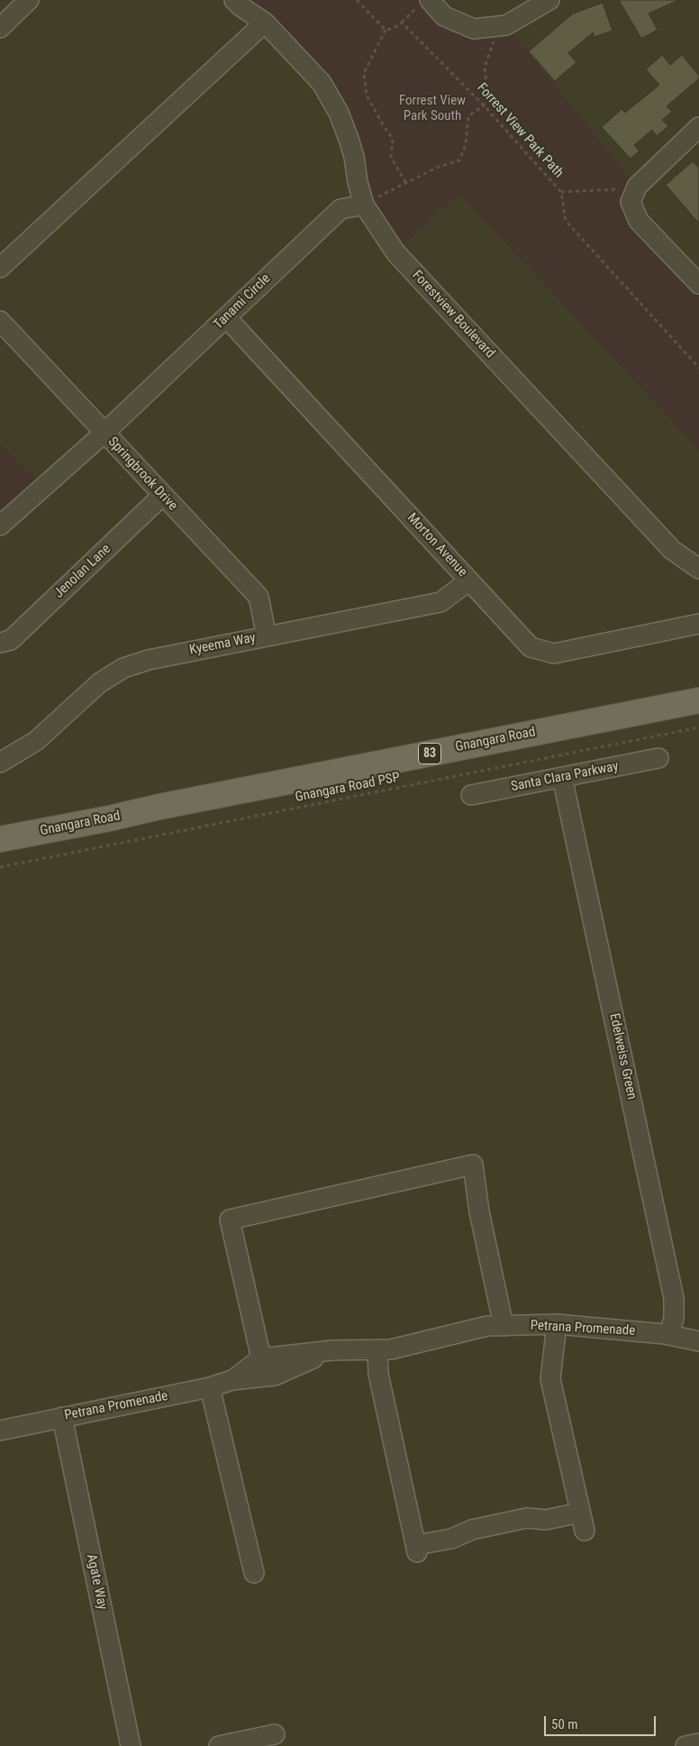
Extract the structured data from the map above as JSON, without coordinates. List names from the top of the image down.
{
  "streets": {
    "main road": ["Gnangara Road", "83"],
    "street": [
      "Tanami Circle",
      "Forestview Boulevard",
      "Springbrook Drive",
      "Morton Avenue",
      "Jenolan Lane",
      "Kyeema Way",
      "Santa Clara Parkway",
      "Edelweiss Green",
      "Petrana Promenade",
      "Agate Way"
    ],
    "path": ["Forrest View Park Path", "Gnangara Road PSP"]
  },
  "crossings": [
    ["Tanami Circle", "Forestview Boulevard"],
    ["Tanami Circle", "Springbrook Drive"],
    ["Tanami Circle", "Morton Avenue"],
    ["Springbrook Drive", "Jenolan Lane"],
    ["Springbrook Drive", "Kyeema Way"],
    ["Morton Avenue", "Kyeema Way"],
    ["Santa Clara Parkway", "Edelweiss Green"],
    ["Edelweiss Green", "Petrana Promenade"],
    ["Petrana Promenade", "Agate Way"]
  ],
  "parks": ["Forrest View Park South"],
  "scale_bar": "50 m"
}
